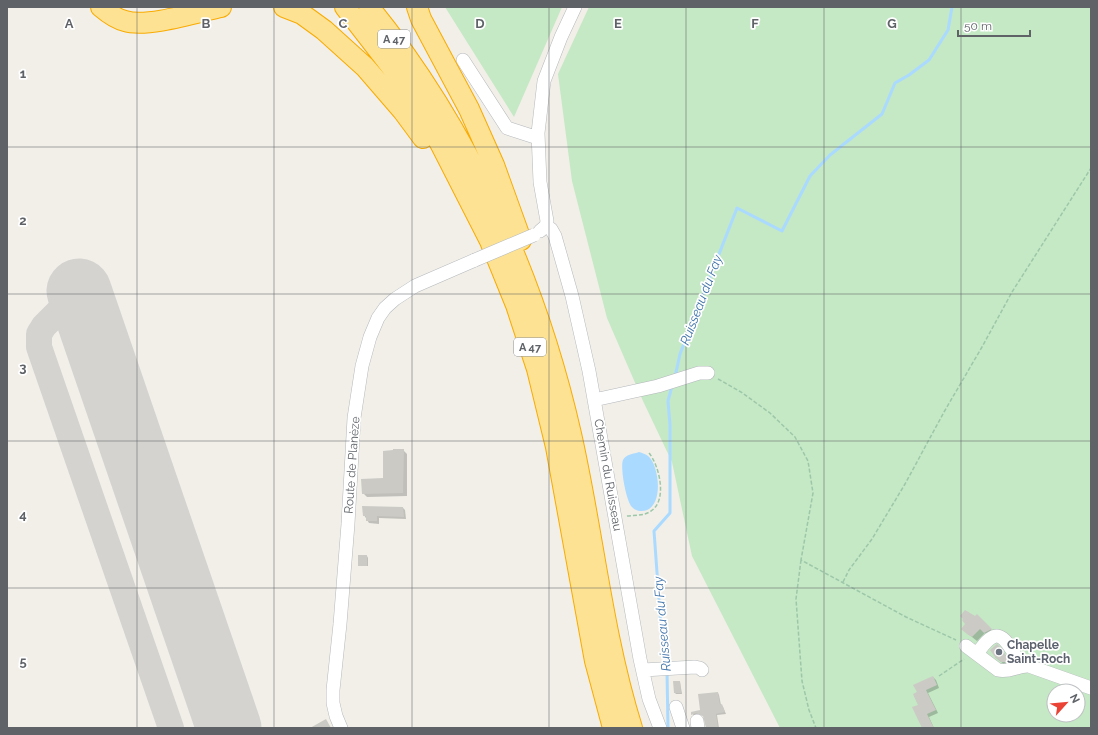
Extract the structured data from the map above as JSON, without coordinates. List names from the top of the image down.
{
  "streets": {
    "highway": ["A 47"],
    "street": ["Route de Planèze", "Chemin du Ruisseau"]
  },
  "crossings": [
    ["Route de Planèze", "Chemin du Ruisseau"]
  ],
  "water": ["Ruisseau du Fay"],
  "places": ["Chapelle Saint-Roch"],
  "scale_bar": "50 m",
  "north": "top right",
  "grid": {
    "columns": [
      "A",
      "B",
      "C",
      "D",
      "E",
      "F",
      "G"
    ],
    "rows": [
      "1",
      "2",
      "3",
      "4",
      "5"
    ]
  }
}
